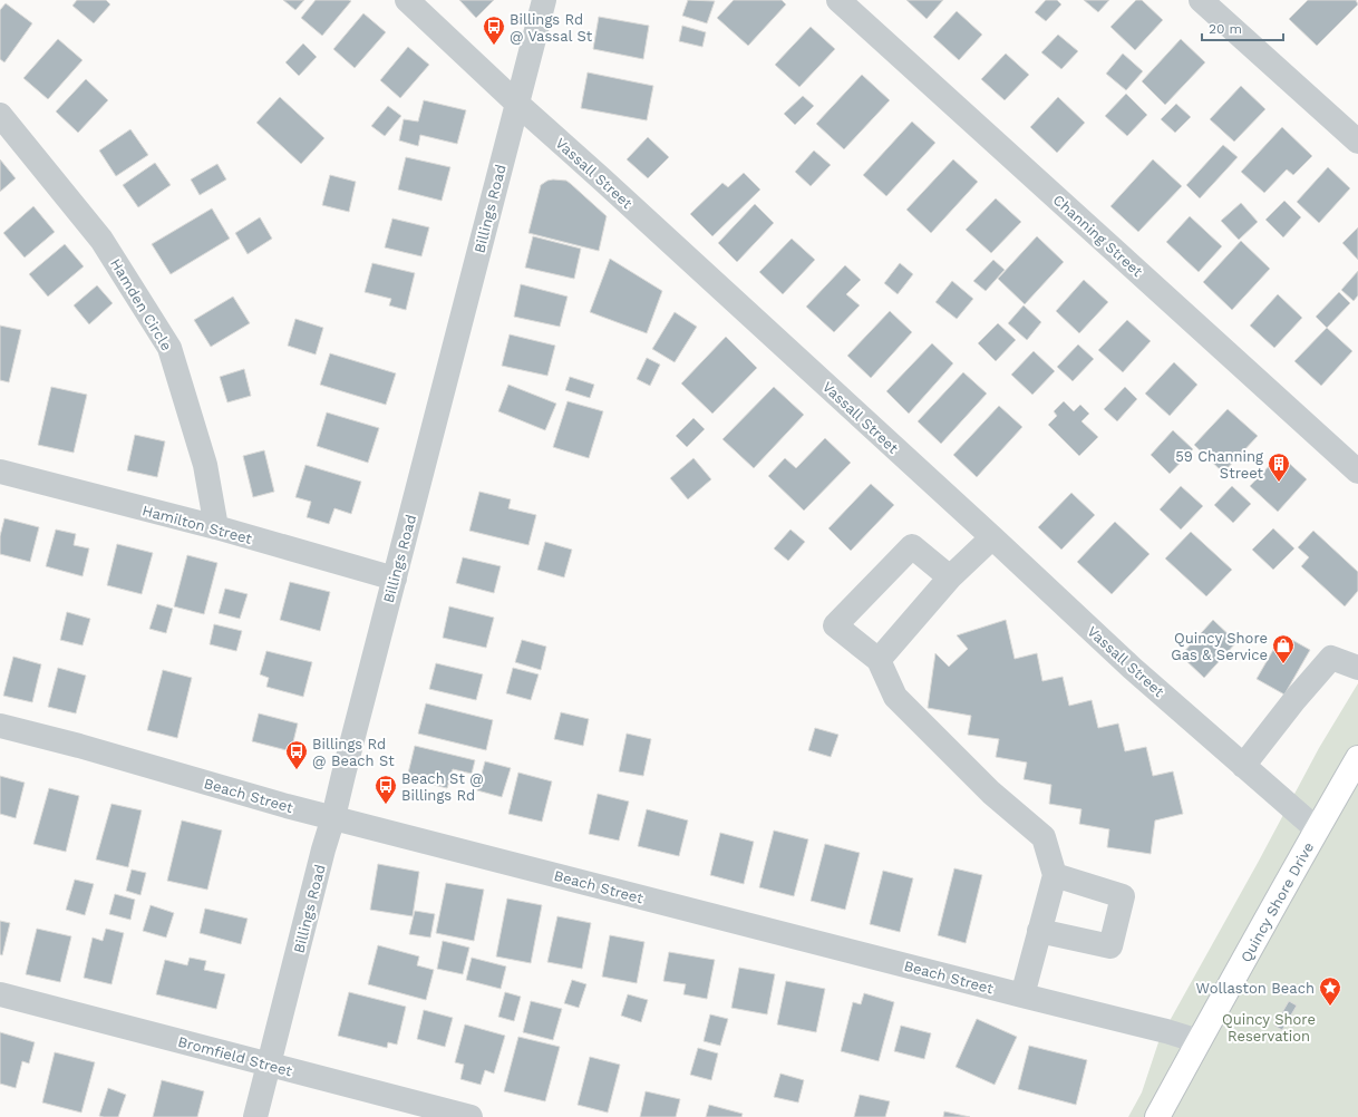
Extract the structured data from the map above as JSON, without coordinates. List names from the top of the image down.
{
  "streets": {
    "main road": ["Quincy Shore Drive"],
    "street": [
      "Vassall Street",
      "Billings Road",
      "Channing Street",
      "Hamden Circle",
      "Hamilton Street",
      "Beach Street",
      "Bromfield Street"
    ]
  },
  "crossings": [
    ["Vassall Street", "Billings Road"],
    ["Vassall Street", "Quincy Shore Drive"],
    ["Billings Road", "Hamilton Street"],
    ["Billings Road", "Beach Street"],
    ["Billings Road", "Bromfield Street"],
    ["Hamden Circle", "Hamilton Street"],
    ["Beach Street", "Quincy Shore Drive"]
  ],
  "parks": ["Quincy Shore Reservation"],
  "places": {
    "bus stop": ["Billings Rd @ Vassal St", "Billings Rd @ Beach St", "Beach St @ Billings Rd"],
    "building": ["59 Channing Street"],
    "shop": ["Quincy Shore Gas & Service"],
    "place": ["Wollaston Beach"]
  },
  "scale_bar": "20 m"
}
